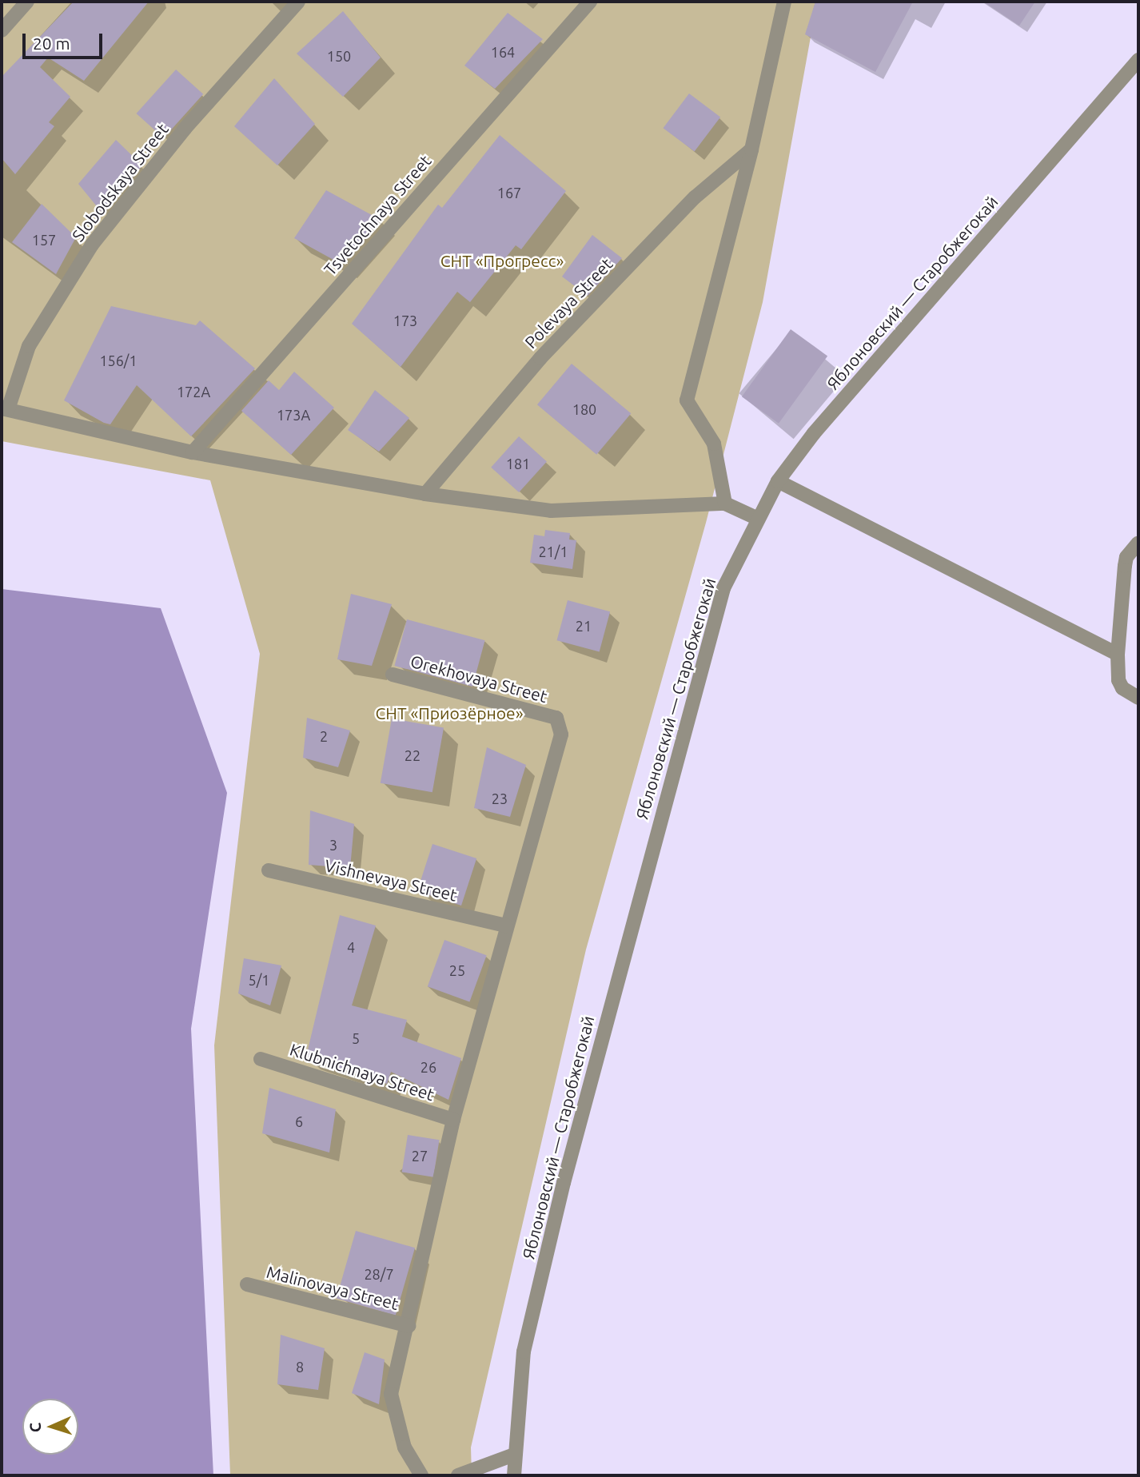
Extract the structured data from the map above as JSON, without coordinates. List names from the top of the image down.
{
  "streets": {
    "street": [
      "Slobodskaya Street",
      "Tsvetochnaya Street",
      "Яблоновский — Старобжегокай",
      "Polevaya Street",
      "Orekhovaya Street",
      "Vishnevaya Street",
      "Klubnichnaya Street",
      "Malinovaya Street"
    ]
  },
  "crossings": [
    ["Orekhovaya Street", "Vishnevaya Street"]
  ],
  "parks": ["СНТ «Прогресс»", "СНТ «Приозёрное»"],
  "house_numbers": [
    "164",
    "150",
    "167",
    "157",
    "173",
    "156/1",
    "172А",
    "180",
    "173А",
    "181",
    "21/1",
    "21",
    "2",
    "22",
    "23",
    "3",
    "4",
    "25",
    "5/1",
    "5",
    "26",
    "6",
    "27",
    "28/7",
    "8"
  ],
  "scale_bar": "20 m",
  "north": "left"
}
